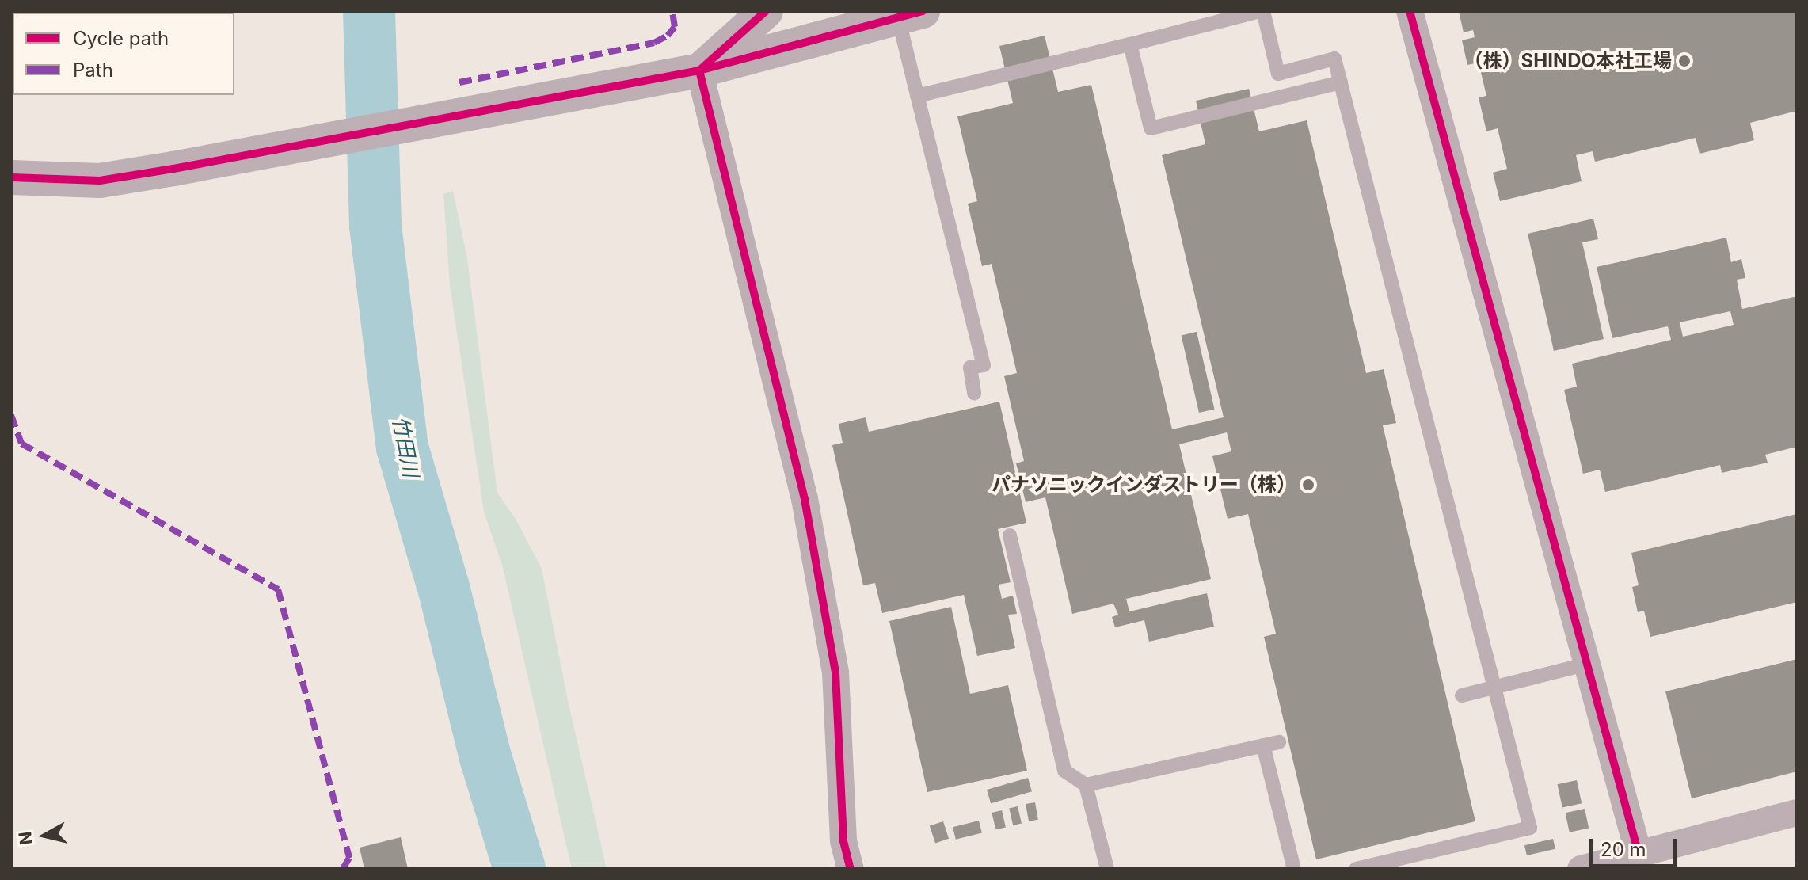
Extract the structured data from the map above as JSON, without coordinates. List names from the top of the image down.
{
  "water": ["竹田川"],
  "places": ["（株）SHINDO本社工場", "パナソニックインダストリー（株）"],
  "legend": ["Cycle path", "Path"],
  "scale_bar": "20 m",
  "north": "left"
}
